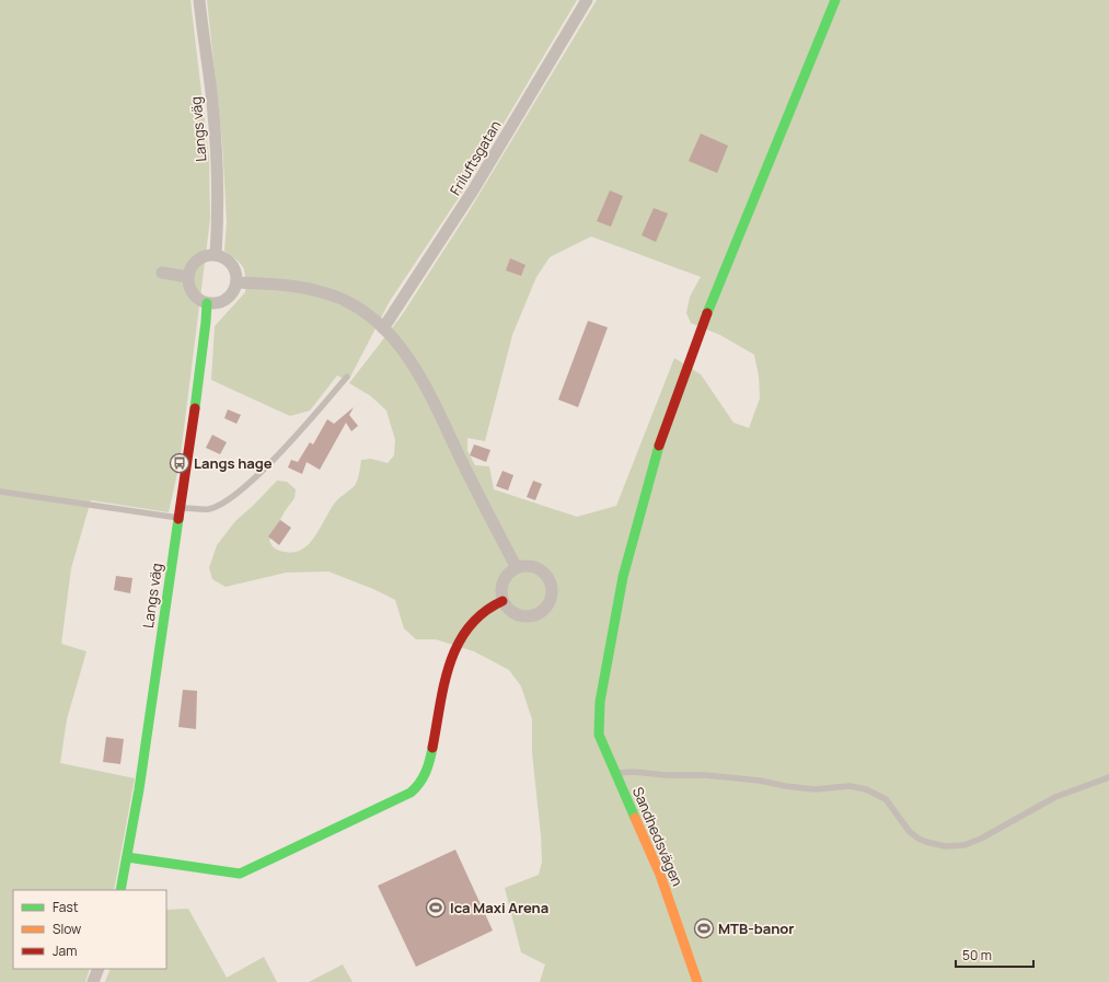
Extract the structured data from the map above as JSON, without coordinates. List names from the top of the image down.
{
  "streets": {
    "street": ["Langs väg", "Friluftsgatan", "Sandhedsvägen"]
  },
  "places": {
    "bus stop": ["Langs hage"],
    "sports": ["Ica Maxi Arena", "MTB-banor"]
  },
  "legend": ["Fast", "Slow", "Jam"],
  "scale_bar": "50 m"
}
